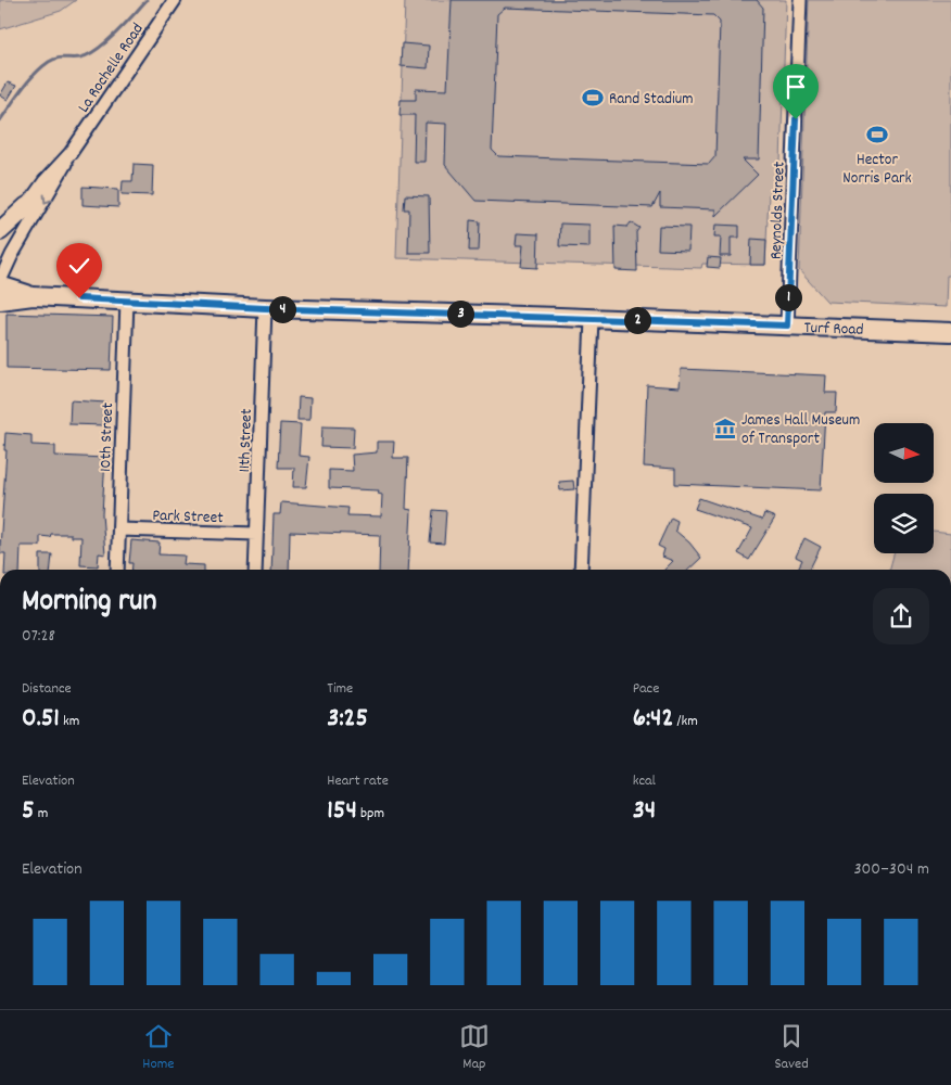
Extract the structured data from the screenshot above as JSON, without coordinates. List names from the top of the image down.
{
  "streets": {
    "main road": ["Turf Road"],
    "street": [
      "La Rochelle Road",
      "Reynolds Street",
      "10th Street",
      "11th Street",
      "Park Street"
    ]
  },
  "crossings": [
    ["La Rochelle Road", "Turf Road"],
    ["Reynolds Street", "Turf Road"],
    ["Turf Road", "10th Street"],
    ["Turf Road", "11th Street"],
    ["10th Street", "Park Street"],
    ["11th Street", "Park Street"]
  ],
  "places": {
    "sports": ["Rand Stadium", "Hector Norris Park"],
    "museum": ["James Hall Museum of Transport"]
  },
  "north": "right",
  "page": {
    "pins": [
      "1",
      "4",
      "3",
      "2"
    ],
    "heading": ["Morning run", "07:28"],
    "stats": [
      ["Distance", "0.51 km"],
      ["Time", "3:25"],
      ["Pace", "6:42 /km"],
      ["Elevation", "5 m"],
      ["Heart rate", "154 bpm"],
      ["kcal", "34"]
    ],
    "chart": ["Elevation", "300–304 m"],
    "tabs": ["Home", "Map", "Saved"]
  }
}
